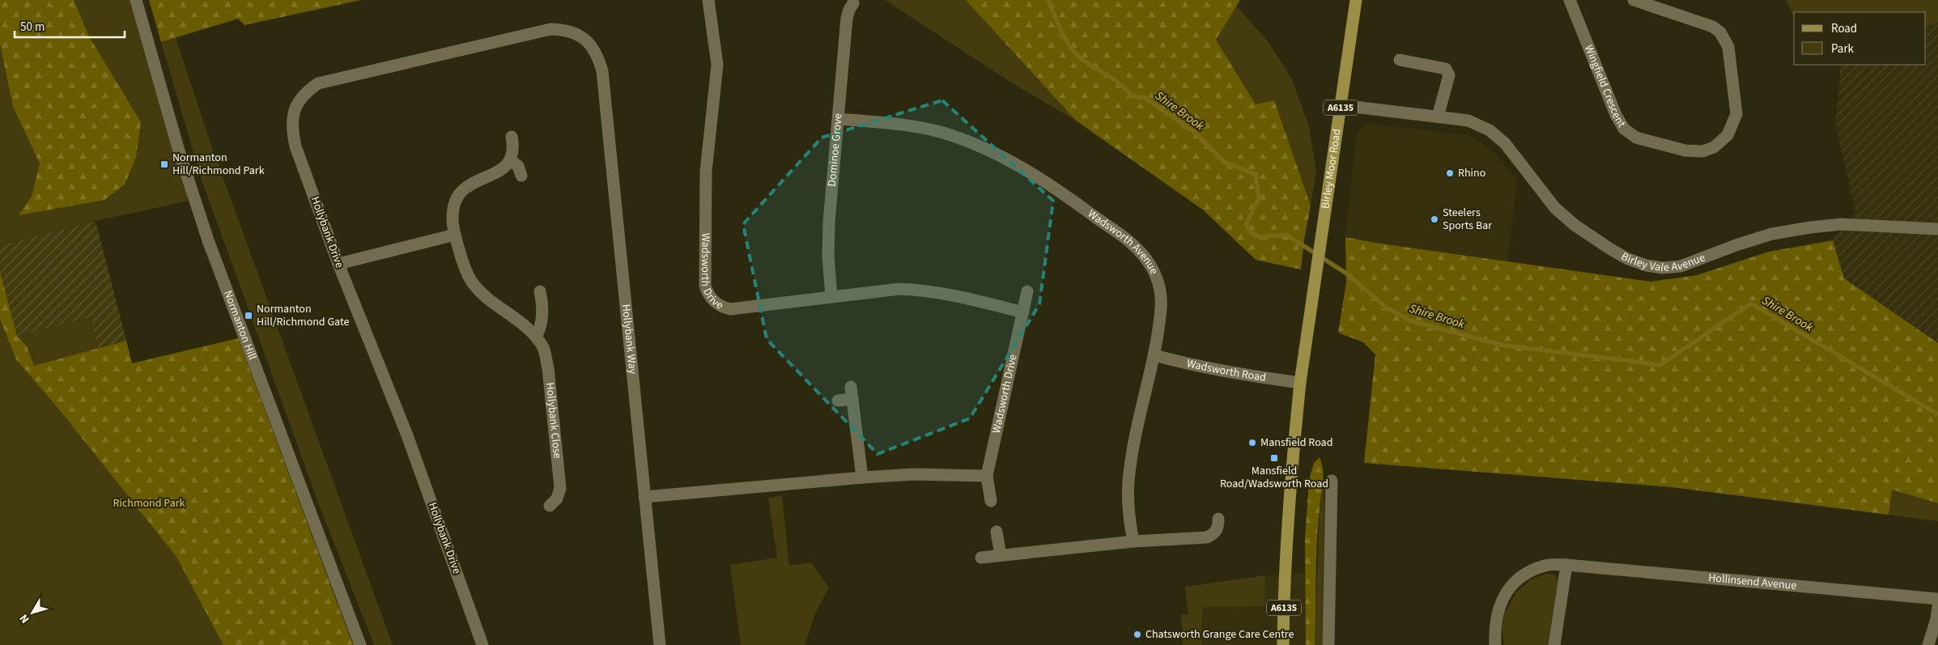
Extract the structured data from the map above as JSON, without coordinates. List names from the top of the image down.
{
  "streets": {
    "main road": ["A6135", "Birley Moor Road"],
    "street": [
      "Wingfield Crescent",
      "Dominoe Grove",
      "Hollybank Drive",
      "Wadsworth Avenue",
      "Birley Vale Avenue",
      "Wadsworth Drive",
      "Normanton Hill",
      "Hollybank Way",
      "Wadsworth Road",
      "Hollybank Close",
      "Hollinsend Avenue"
    ]
  },
  "crossings": [
    ["A6135", "Birley Moor Road"],
    ["A6135", "Wadsworth Road"],
    ["Dominoe Grove", "Wadsworth Avenue"],
    ["Dominoe Grove", "Wadsworth Drive"],
    ["Birley Moor Road", "Birley Vale Avenue"],
    ["Birley Moor Road", "Wadsworth Road"],
    ["Hollybank Drive", "Hollybank Way"],
    ["Wadsworth Avenue", "Wadsworth Road"]
  ],
  "water": ["Shire Brook"],
  "parks": ["Richmond Park"],
  "places": {
    "transit": ["Normanton Hill/Richmond Park", "Normanton Hill/Richmond Gate", "Mansfield Road/Wadsworth Road"],
    "other": [
      "Rhino",
      "Steelers Sports Bar",
      "Mansfield Road",
      "Chatsworth Grange Care Centre"
    ]
  },
  "legend": ["Road", "Park"],
  "scale_bar": "50 m",
  "north": "bottom left"
}
